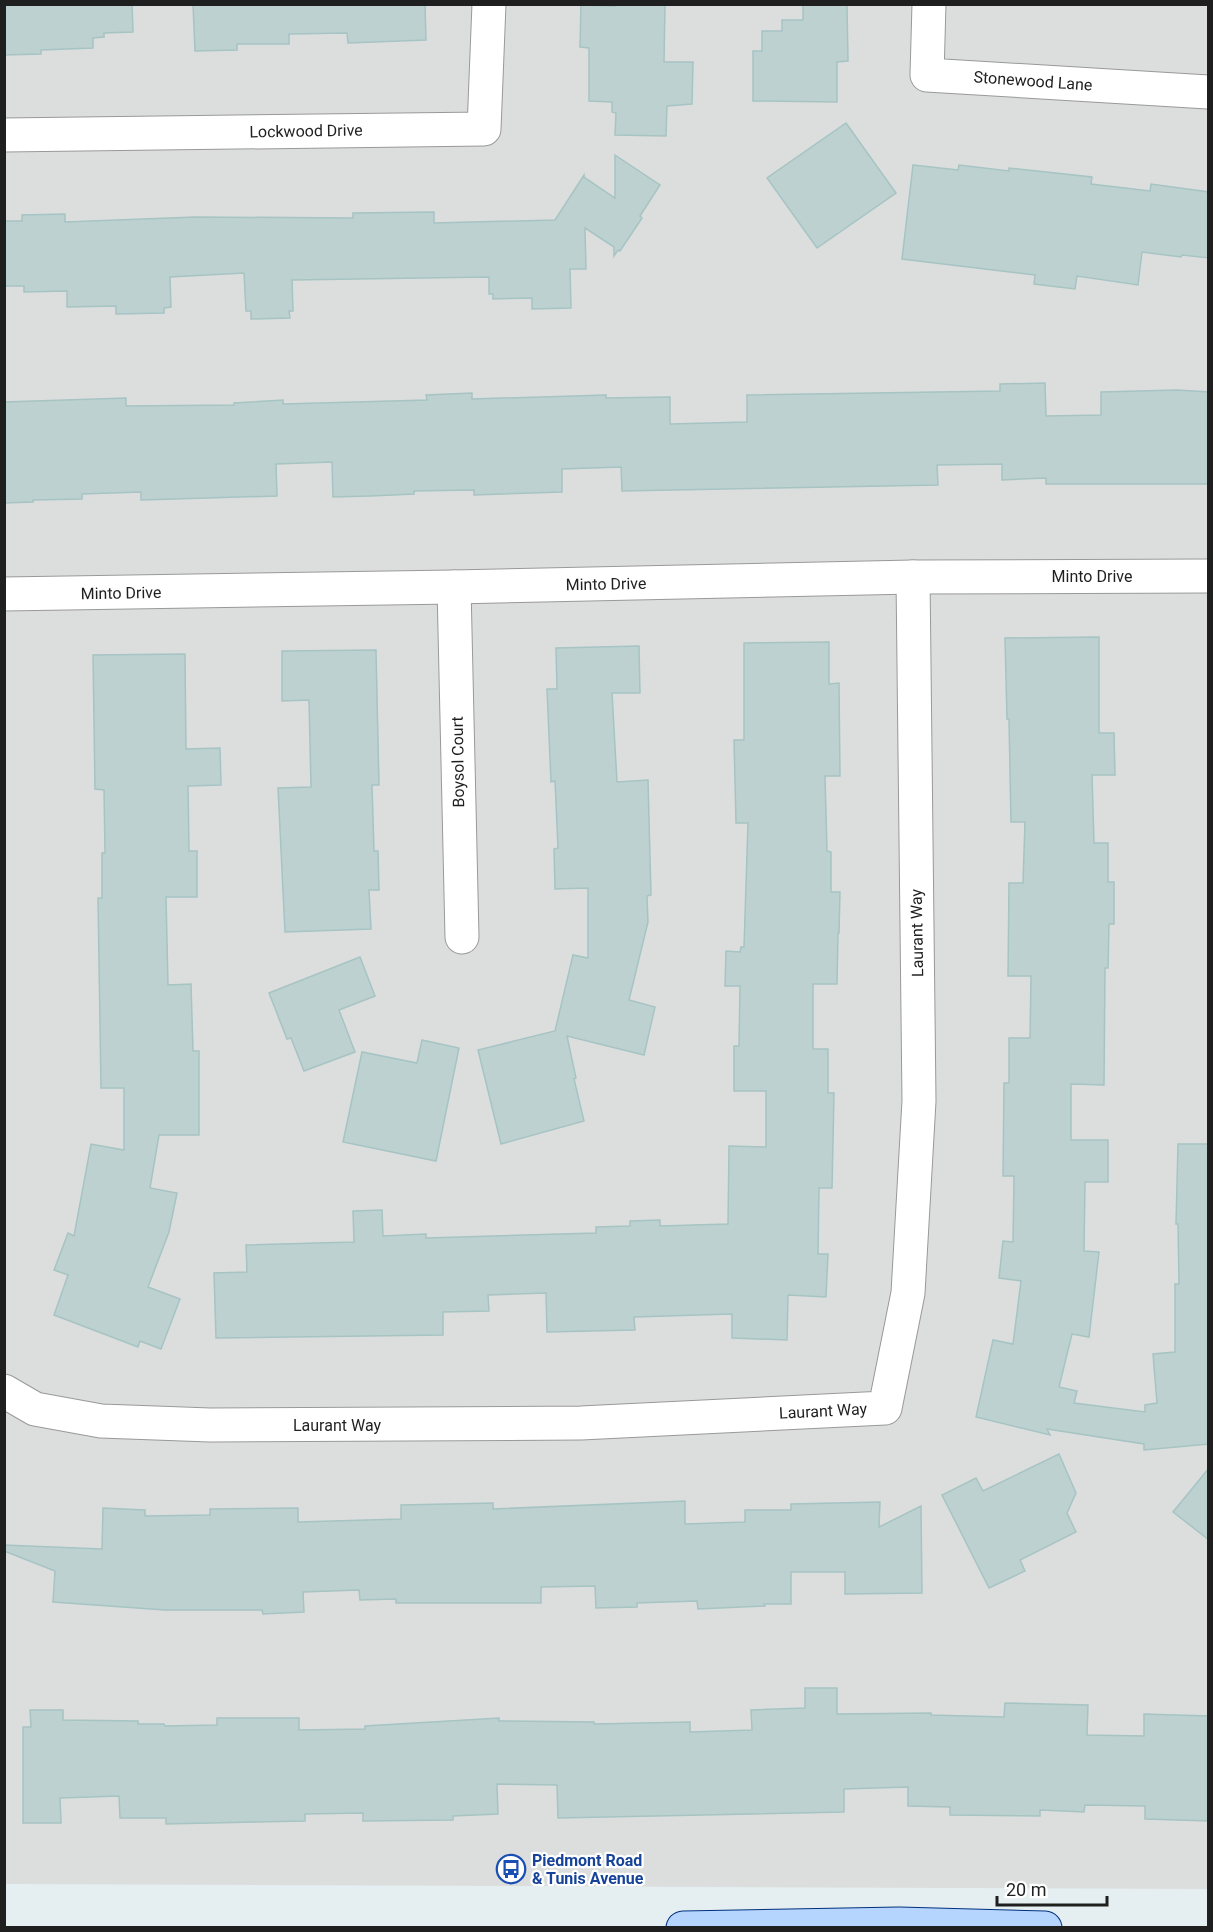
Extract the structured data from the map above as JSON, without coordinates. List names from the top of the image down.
{
  "streets": {
    "street": [
      "Stonewood Lane",
      "Lockwood Drive",
      "Minto Drive",
      "Boysol Court",
      "Laurant Way"
    ]
  },
  "crossings": [
    ["Minto Drive", "Boysol Court"],
    ["Minto Drive", "Laurant Way"]
  ],
  "places": {
    "bus stop": ["Piedmont Road & Tunis Avenue"]
  },
  "scale_bar": "20 m"
}
